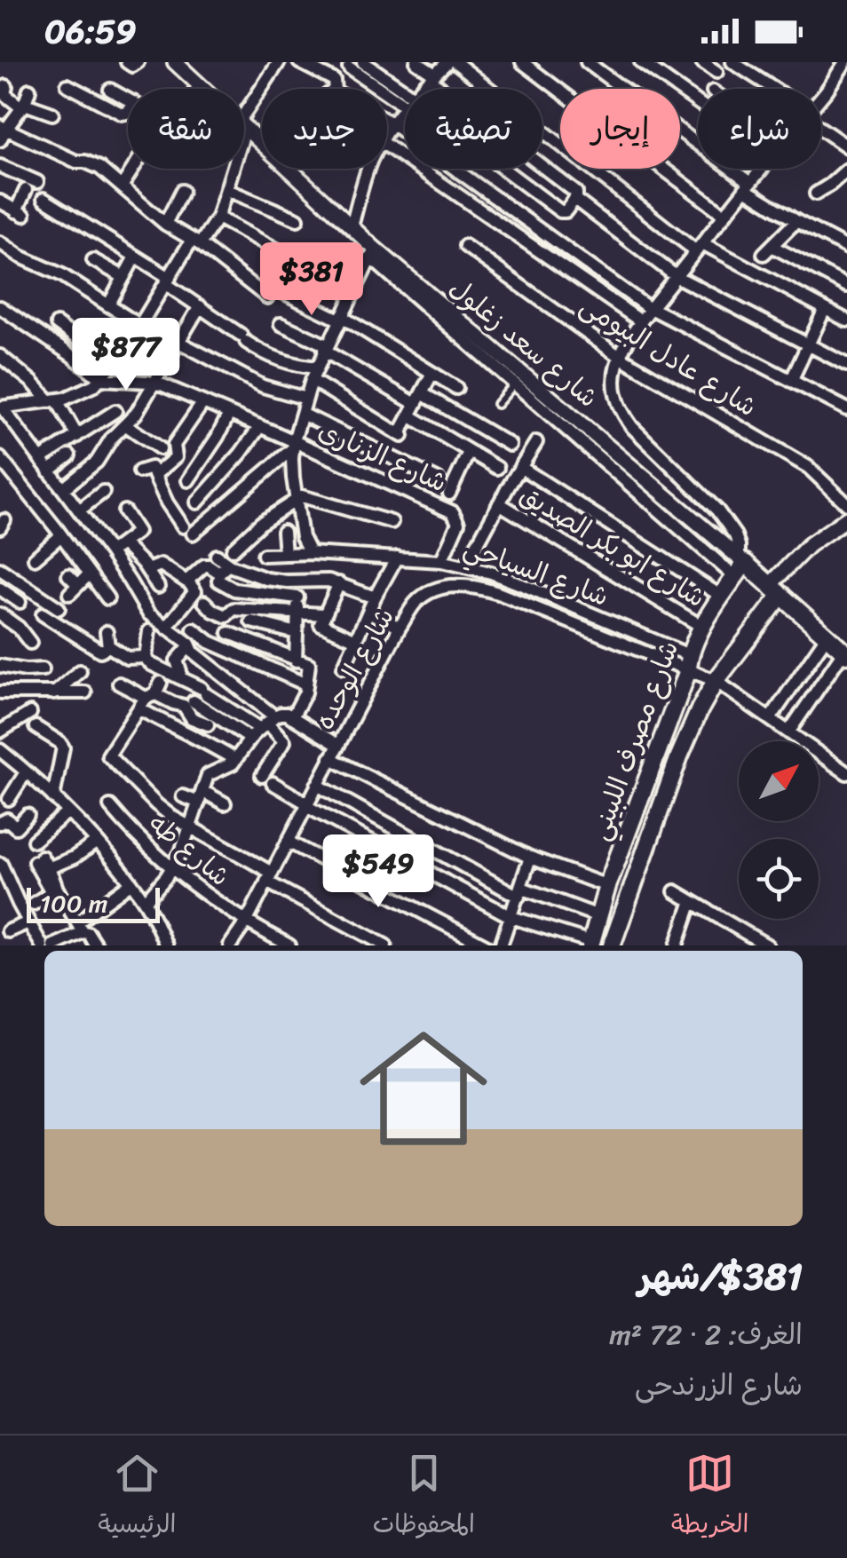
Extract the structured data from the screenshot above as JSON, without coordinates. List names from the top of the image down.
{
  "streets": {
    "main road": ["شارع سعد زغلول", "شارع مصرف اللبيني"],
    "street": [
      "شارع عادل البيومى",
      "شارع الزنارى",
      "شارع ابو بكر الصديق",
      "شارع السياحي",
      "شارع الوحده",
      "شارع طه"
    ]
  },
  "crossings": [
    ["شارع سعد زغلول", "شارع مصرف اللبيني"],
    ["شارع الزنارى", "شارع السياحي"],
    ["شارع ابو بكر الصديق", "شارع مصرف اللبيني"],
    ["شارع السياحي", "شارع الوحده"],
    ["شارع السياحي", "شارع مصرف اللبيني"],
    ["شارع الوحده", "شارع مصرف اللبيني"],
    ["شارع الوحده", "شارع طه"]
  ],
  "scale_bar": "100 m",
  "north": "top right",
  "page": {
    "status": "06:59",
    "chip": [
      "شراء",
      "إيجار",
      "تصفية",
      "جديد",
      "شقة"
    ],
    "price": ["$381", "$877", "$549"],
    "scale": "100 m",
    "list": [
      {
        "name": "$381/شهر",
        "note": "الغرف: 2 · 72 m² · شارع الزرندحى"
      }
    ],
    "tabs": ["الخريطة", "المحفوظات", "الرئيسية"]
  }
}
